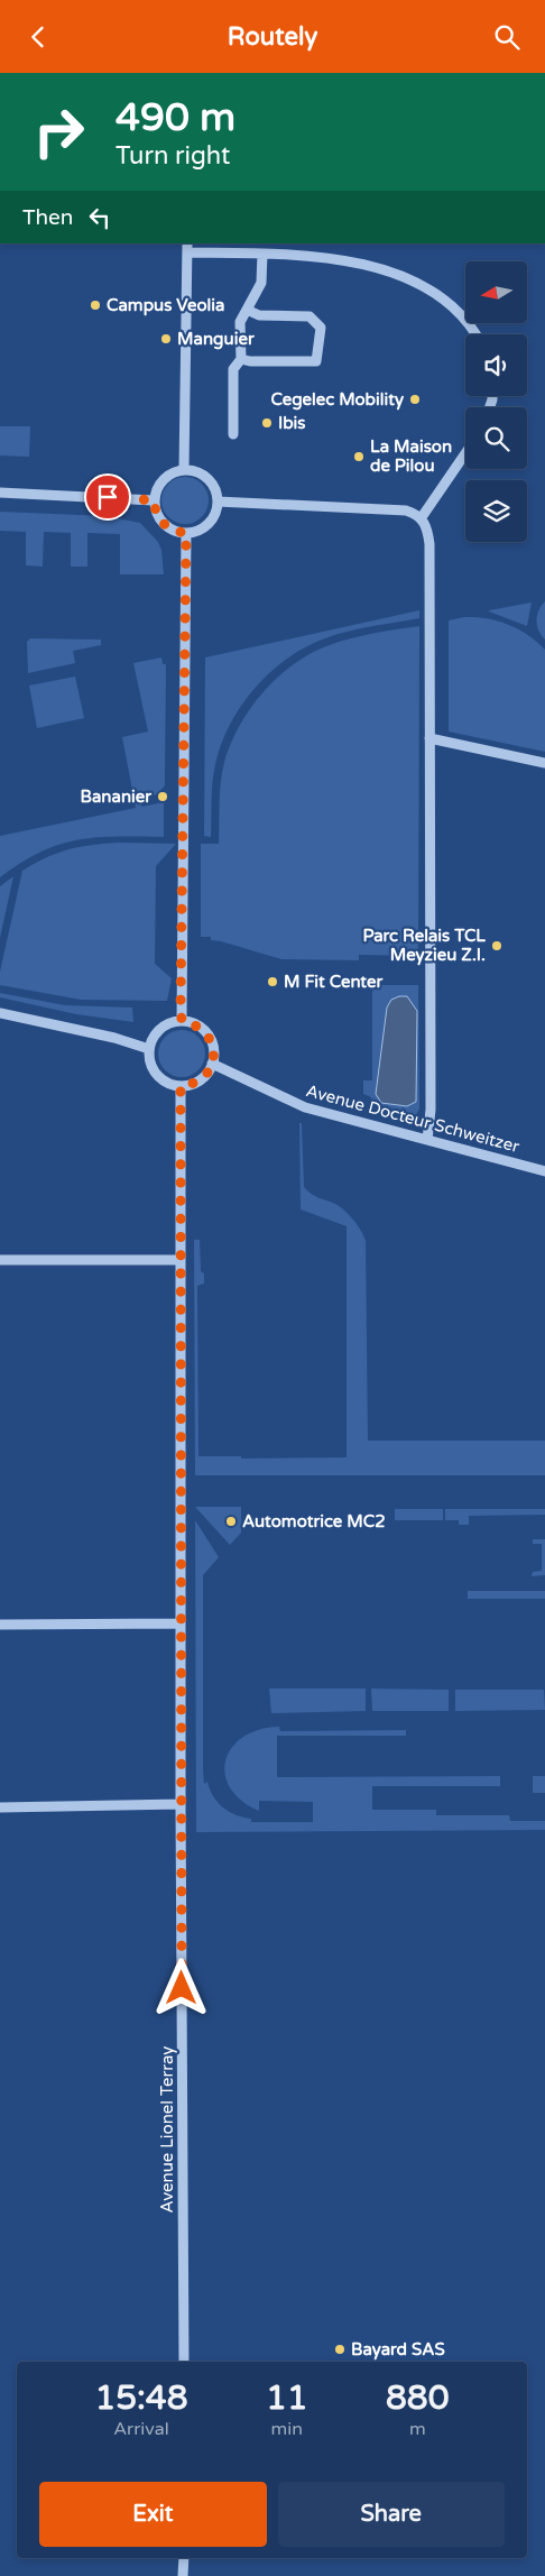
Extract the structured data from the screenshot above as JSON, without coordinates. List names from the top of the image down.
{
  "streets": {
    "street": ["Avenue Docteur Schweitzer", "Avenue Lionel Terray"]
  },
  "crossings": [
    ["Avenue Docteur Schweitzer", "Avenue Lionel Terray"]
  ],
  "places": [
    "Campus Veolia",
    "Manguier",
    "Cegelec Mobility",
    "Ibis",
    "La Maison de Pilou",
    "Bananier",
    "Parc Relais TCL Meyzieu Z.I.",
    "M Fit Center",
    "Automotrice MC2",
    "Bayard SAS"
  ],
  "north": "left",
  "page": {
    "header": "Routely",
    "turn": ["490 m", "Turn right"],
    "then": "Then",
    "eta": [
      "15:48",
      "Arrival",
      "11",
      "min",
      "880",
      "m"
    ],
    "buttons": ["Exit", "Share"]
  }
}
